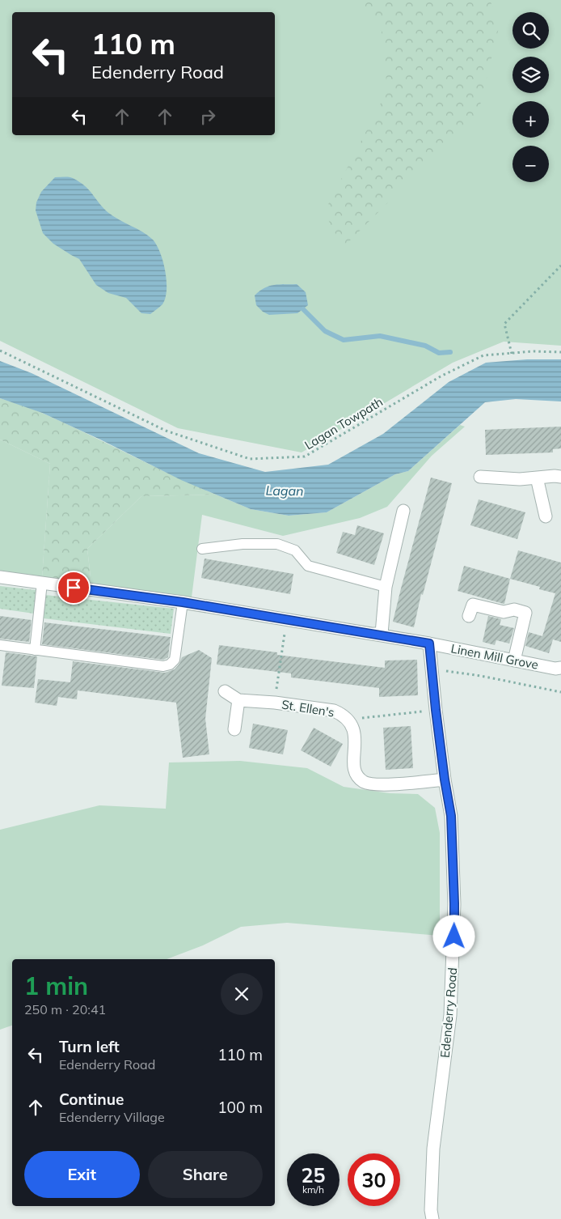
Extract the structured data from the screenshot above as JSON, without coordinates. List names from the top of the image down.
{
  "streets": {
    "street": ["Linen Mill Grove", "St. Ellen's", "Edenderry Road"],
    "path": ["Lagan Towpath"]
  },
  "crossings": [
    ["Linen Mill Grove", "Edenderry Road"],
    ["St. Ellen's", "Edenderry Road"]
  ],
  "water": ["Lagan"],
  "page": {
    "map_buttons": ["+", "−"],
    "turn": ["110 m", "Edenderry Road"],
    "heading": ["1 min", "250 m · 20:41"],
    "list": [
      {
        "name": "Turn left",
        "note": "Edenderry Road",
        "value": "110 m"
      },
      {
        "name": "Continue",
        "note": "Edenderry Village",
        "value": "100 m"
      }
    ],
    "buttons": ["Exit", "Share"],
    "speed": "25 km/h",
    "limit": "30"
  }
}
